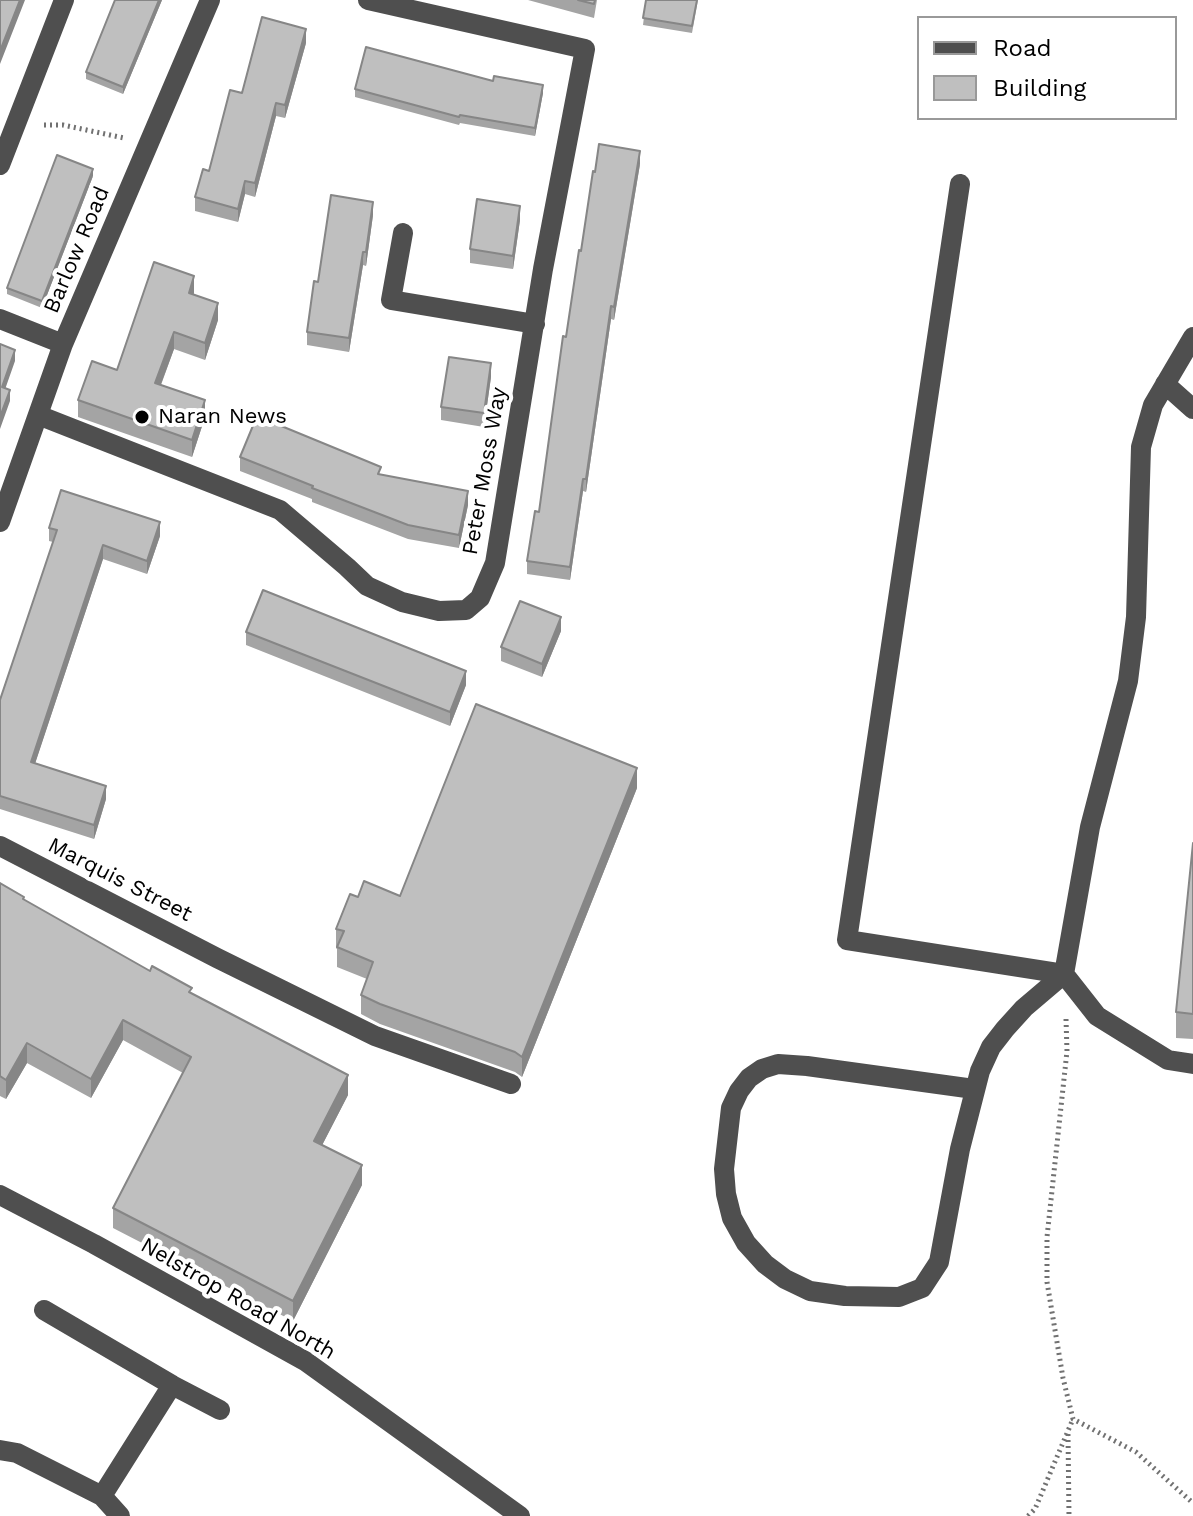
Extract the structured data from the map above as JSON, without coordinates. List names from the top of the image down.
{
  "streets": {
    "street": [
      "Barlow Road",
      "Peter Moss Way",
      "Marquis Street",
      "Nelstrop Road North"
    ]
  },
  "crossings": [
    ["Barlow Road", "Peter Moss Way"]
  ],
  "places": ["Naran News"],
  "legend": ["Road", "Building"]
}
